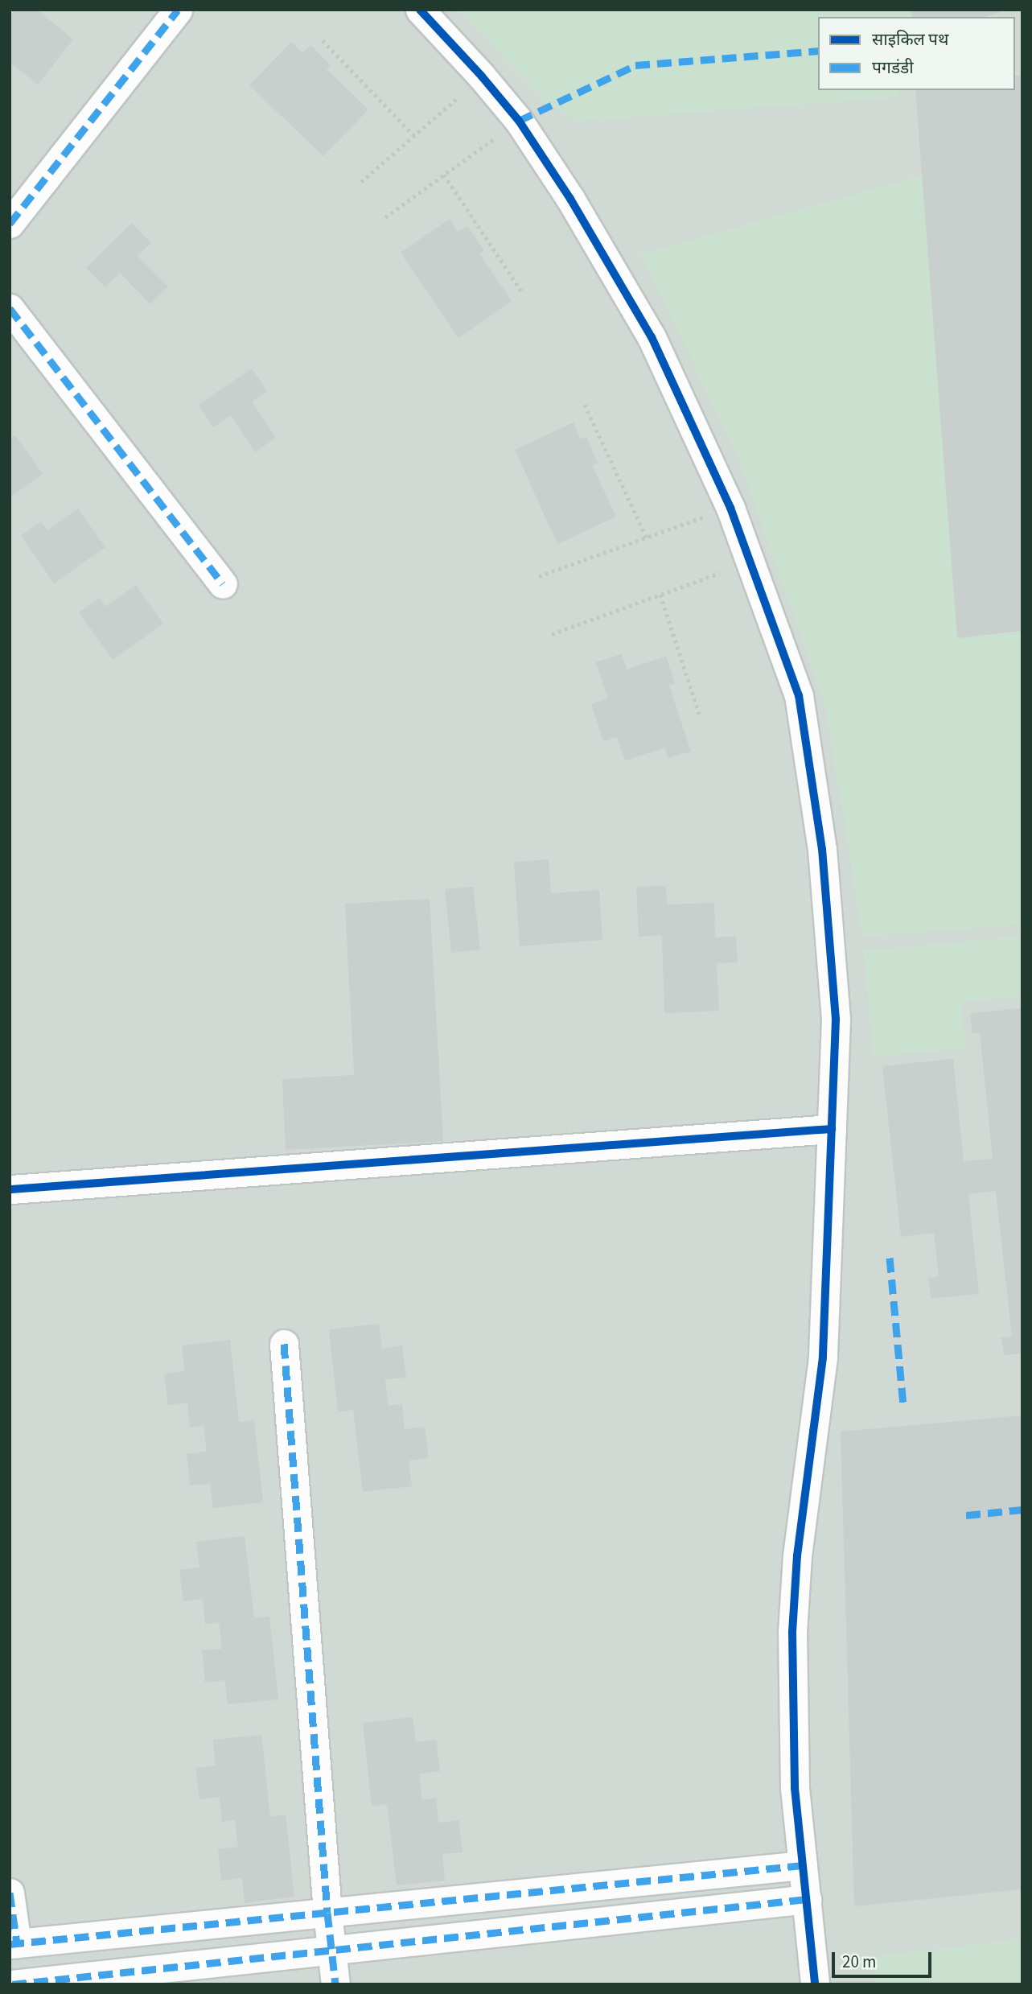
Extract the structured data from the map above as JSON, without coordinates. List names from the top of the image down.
{
  "legend": ["साइकिल पथ", "पगडंडी"],
  "scale_bar": "20 m"
}
